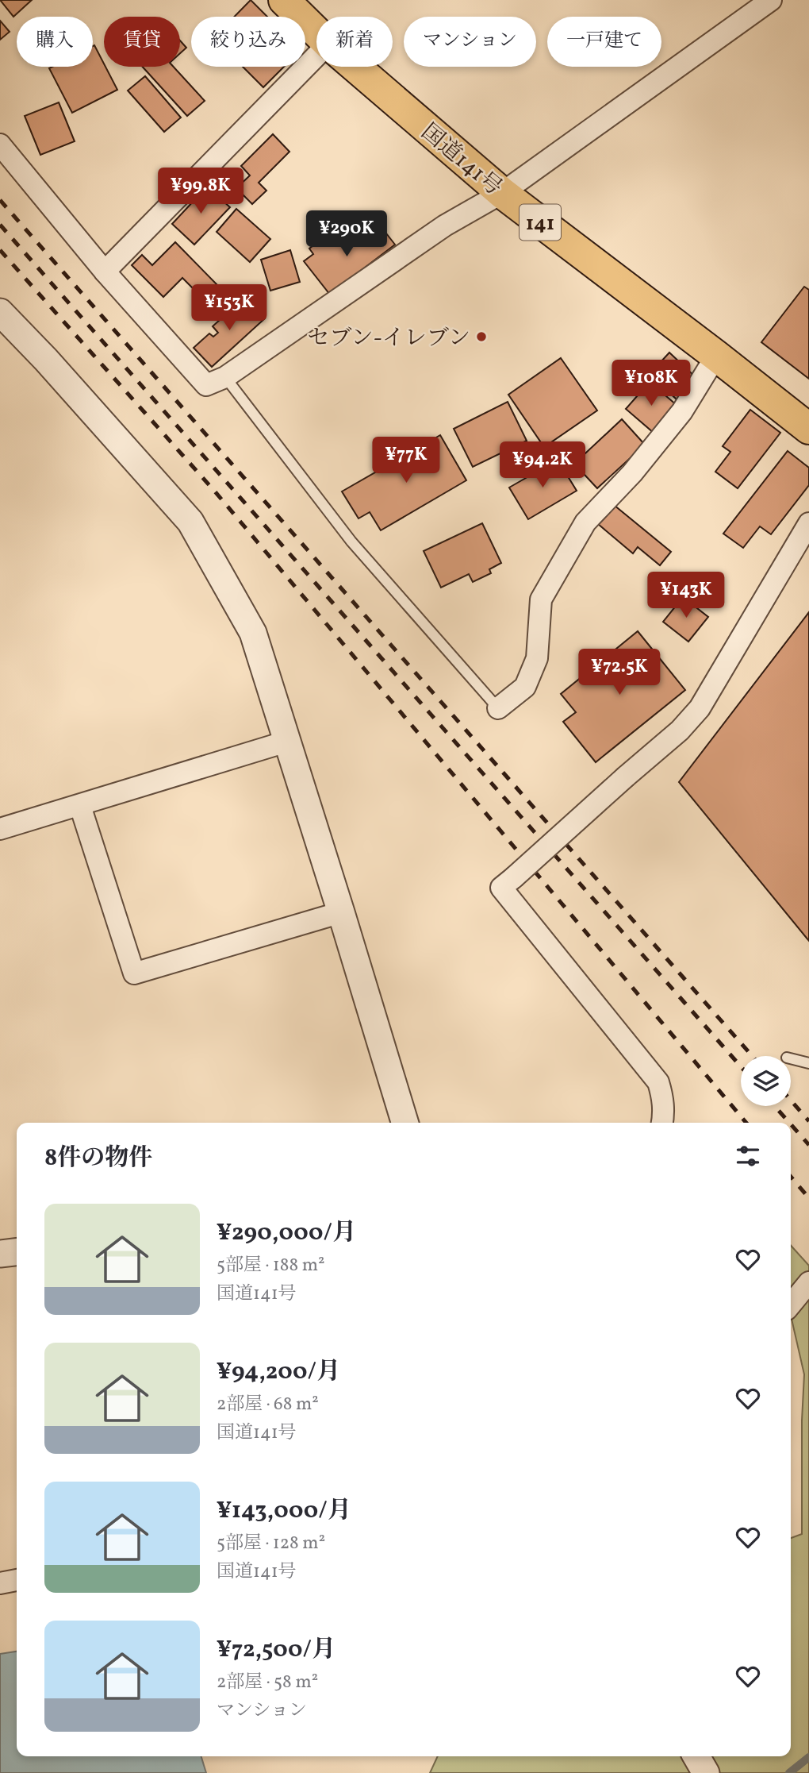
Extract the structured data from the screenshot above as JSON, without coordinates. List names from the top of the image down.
{
  "streets": {
    "highway": ["国道141号", "141"]
  },
  "places": ["セブン-イレブン"],
  "page": {
    "chip": [
      "購入",
      "賃貸",
      "絞り込み",
      "新着",
      "マンション",
      "一戸建て"
    ],
    "price": [
      "¥99.8K",
      "¥290K",
      "¥153K",
      "¥108K",
      "¥77K",
      "¥94.2K",
      "¥143K",
      "¥72.5K"
    ],
    "heading": "8件の物件",
    "list": [
      {
        "name": "¥290,000/月",
        "note": "5部屋 · 188 m² · 国道141号"
      },
      {
        "name": "¥94,200/月",
        "note": "2部屋 · 68 m² · 国道141号"
      },
      {
        "name": "¥143,000/月",
        "note": "5部屋 · 128 m² · 国道141号"
      },
      {
        "name": "¥72,500/月",
        "note": "2部屋 · 58 m² · マンション"
      }
    ]
  }
}
